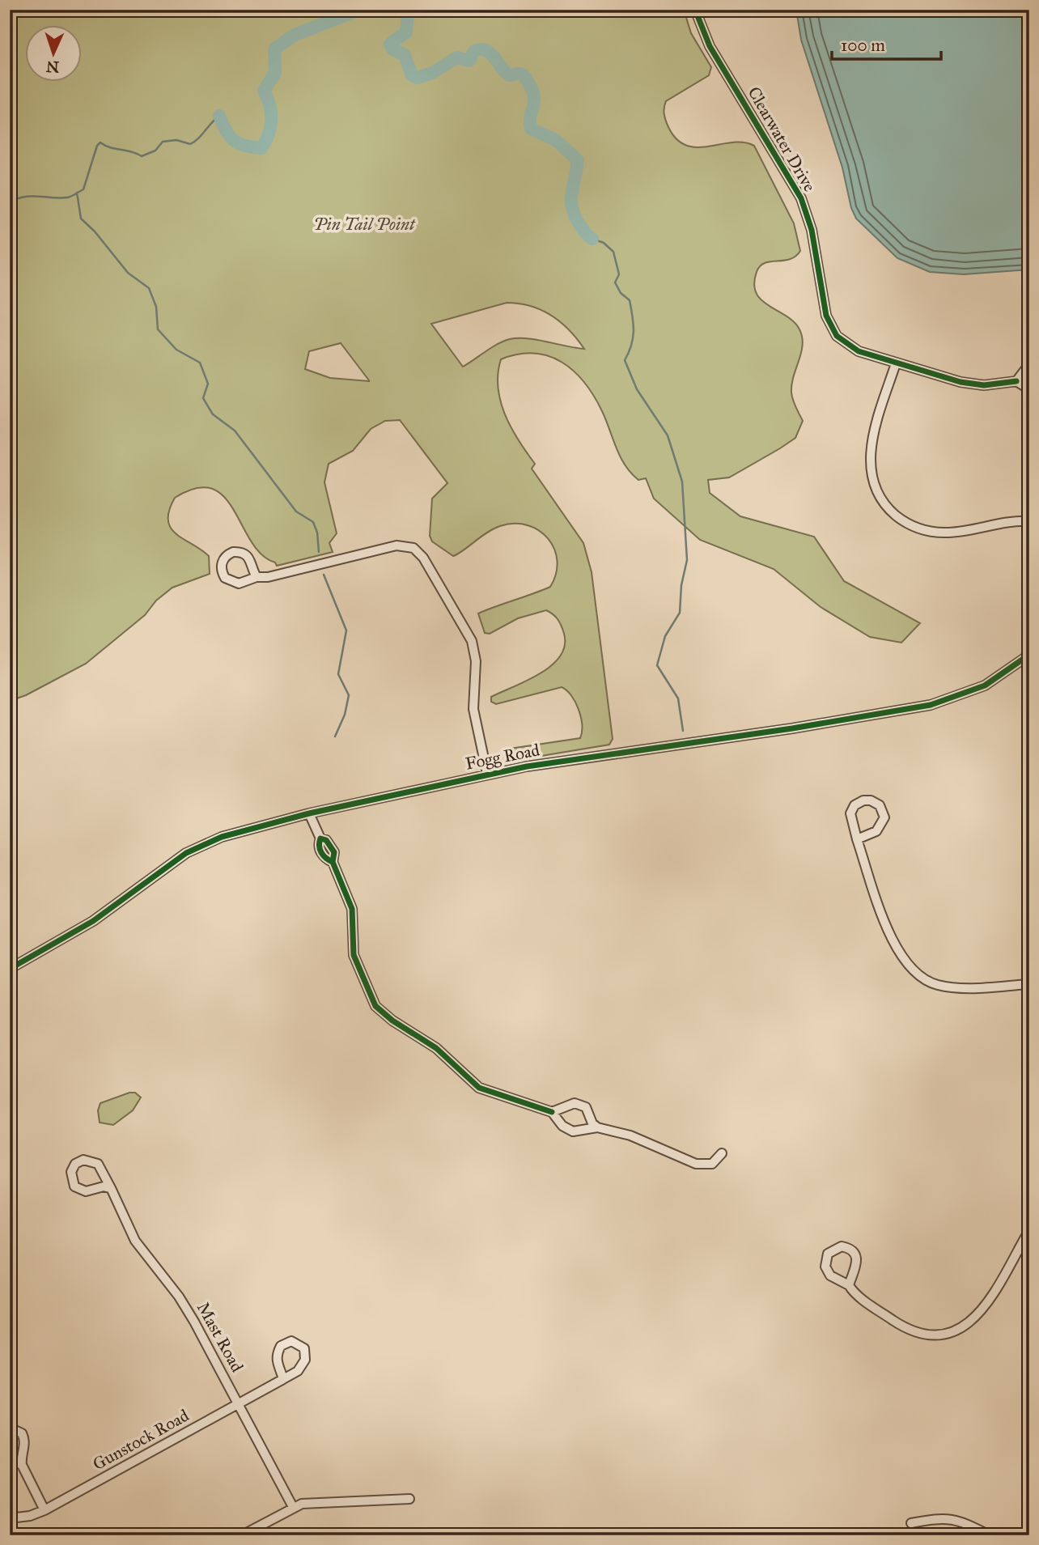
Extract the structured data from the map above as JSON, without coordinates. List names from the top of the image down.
{
  "streets": {
    "street": [
      "Clearwater Drive",
      "Fogg Road",
      "Mast Road",
      "Gunstock Road"
    ]
  },
  "crossings": [
    ["Mast Road", "Gunstock Road"]
  ],
  "parks": ["Pin Tail Point"],
  "scale_bar": "100 m",
  "north": "bottom"
}
